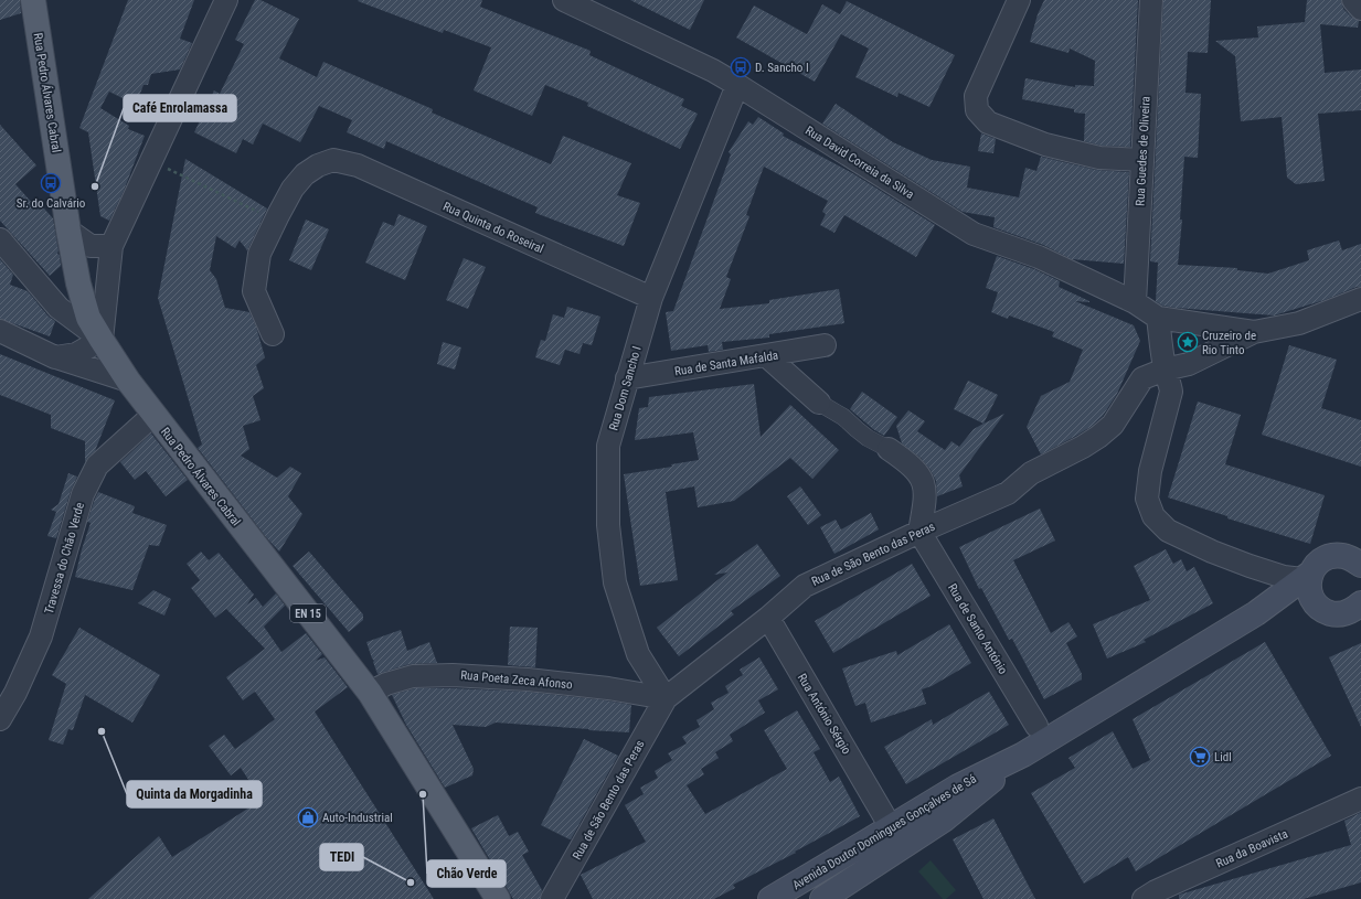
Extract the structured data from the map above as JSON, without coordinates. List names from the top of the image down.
{
  "streets": {
    "main road": ["Rua Pedro Álvares Cabral", "EN 15", "Avenida Doutor Domingues Gonçalves de Sá"],
    "street": [
      "Rua Guedes de Oliveira",
      "Rua David Correia da Silva",
      "Rua Quinta do Roseiral",
      "Rua de Santa Mafalda",
      "Rua Dom Sancho I",
      "Rua de São Bento das Peras",
      "Travessa do Chão Verde",
      "Rua de Santo António",
      "Rua Poeta Zeca Afonso",
      "Rua António Sérgio",
      "Rua da Boavista"
    ]
  },
  "crossings": [
    ["Rua Pedro Álvares Cabral", "Travessa do Chão Verde"],
    ["Rua Pedro Álvares Cabral", "Rua Poeta Zeca Afonso"],
    ["Rua Guedes de Oliveira", "Rua David Correia da Silva"],
    ["Rua David Correia da Silva", "Rua Dom Sancho I"],
    ["Rua Quinta do Roseiral", "Rua Dom Sancho I"],
    ["Rua de Santa Mafalda", "Rua Dom Sancho I"],
    ["Rua Dom Sancho I", "Rua de São Bento das Peras"],
    ["Rua Dom Sancho I", "Rua Poeta Zeca Afonso"],
    ["Rua de São Bento das Peras", "Rua de Santo António"],
    ["Rua de São Bento das Peras", "Rua Poeta Zeca Afonso"],
    ["Rua de São Bento das Peras", "Rua António Sérgio"],
    ["Rua António Sérgio", "Avenida Doutor Domingues Gonçalves de Sá"]
  ],
  "places": {
    "bus stop": ["D. Sancho I", "Sr. do Calvário"],
    "other": [
      "Café Enrolamassa",
      "Quinta da Morgadinha",
      "Chão Verde",
      "TEDI"
    ],
    "place": ["Cruzeiro de Rio Tinto"],
    "supermarket": ["Lidl"],
    "shop": ["Auto-Industrial"]
  }
}
